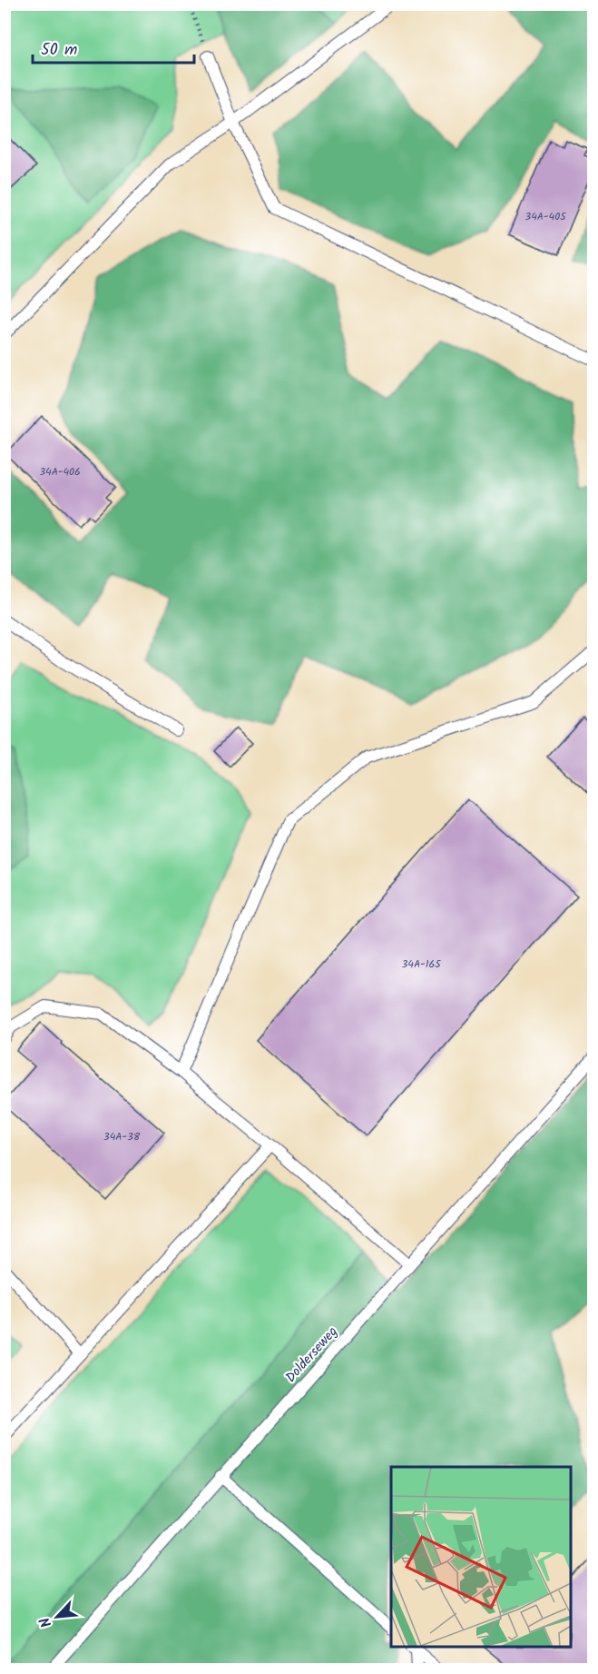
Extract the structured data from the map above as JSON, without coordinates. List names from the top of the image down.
{
  "streets": {
    "lane": ["Dolderseweg"]
  },
  "house_numbers": [
    "34A-405",
    "34A-406",
    "34A-165",
    "34A-38"
  ],
  "scale_bar": "50 m",
  "north": "bottom left"
}
